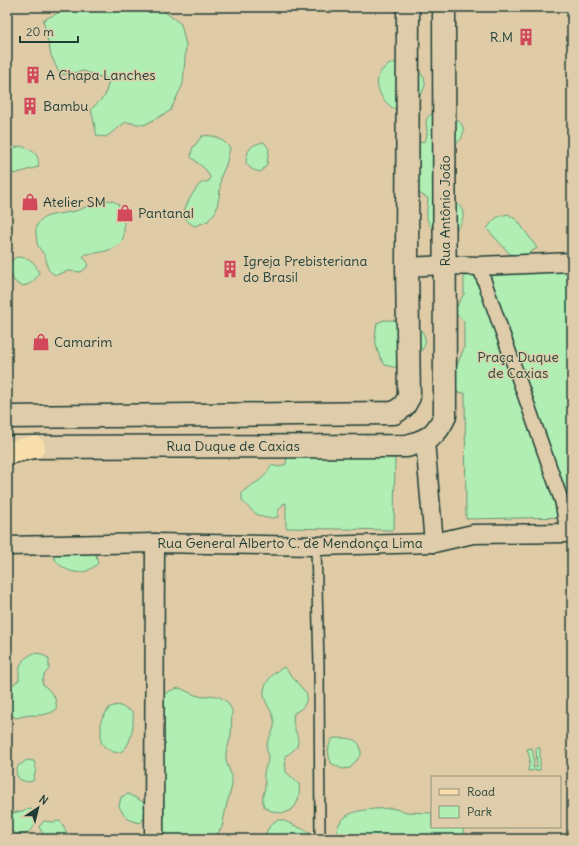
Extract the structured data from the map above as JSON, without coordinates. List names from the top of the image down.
{
  "streets": {
    "main road": ["Rua Antônio João", "Rua Duque de Caxias"],
    "street": ["Rua General Alberto C. de Mendonça Lima"]
  },
  "crossings": [
    ["Rua Antônio João", "Rua Duque de Caxias"]
  ],
  "parks": ["Praça Duque de Caxias"],
  "places": {
    "building": [
      "R.M",
      "A Chapa Lanches",
      "Bambu",
      "Igreja Prebisteriana do Brasil"
    ],
    "shop": ["Atelier SM", "Pantanal", "Camarim"]
  },
  "legend": ["Road", "Park"],
  "scale_bar": "20 m",
  "north": "top right"
}
